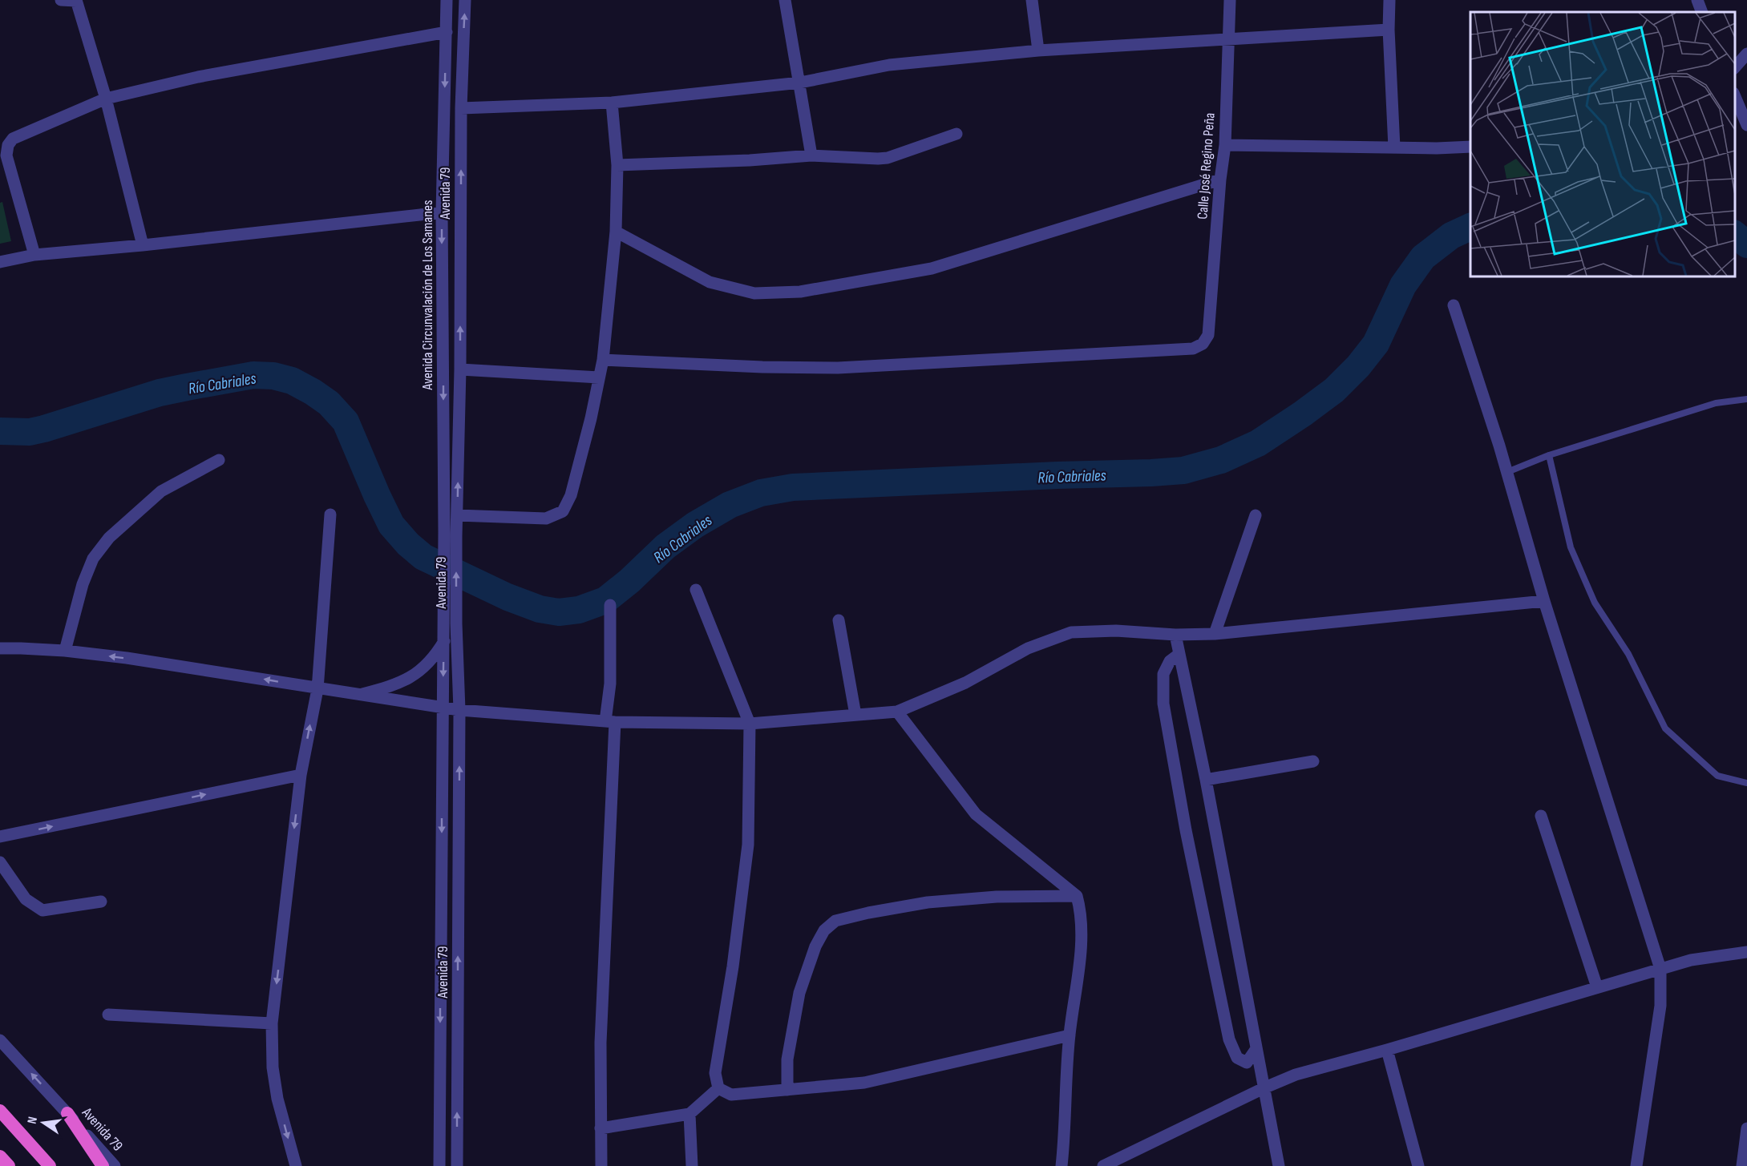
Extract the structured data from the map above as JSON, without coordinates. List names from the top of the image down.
{
  "streets": {
    "street": ["Calle José Regino Peña", "Avenida 79", "Avenida Circunvalación de Los Samanes"]
  },
  "crossings": [
    ["Avenida 79", "Avenida Circunvalación de Los Samanes"]
  ],
  "one_way": ["Avenida Circunvalación de Los Samanes"],
  "water": ["Río Cabriales"],
  "north": "left"
}
